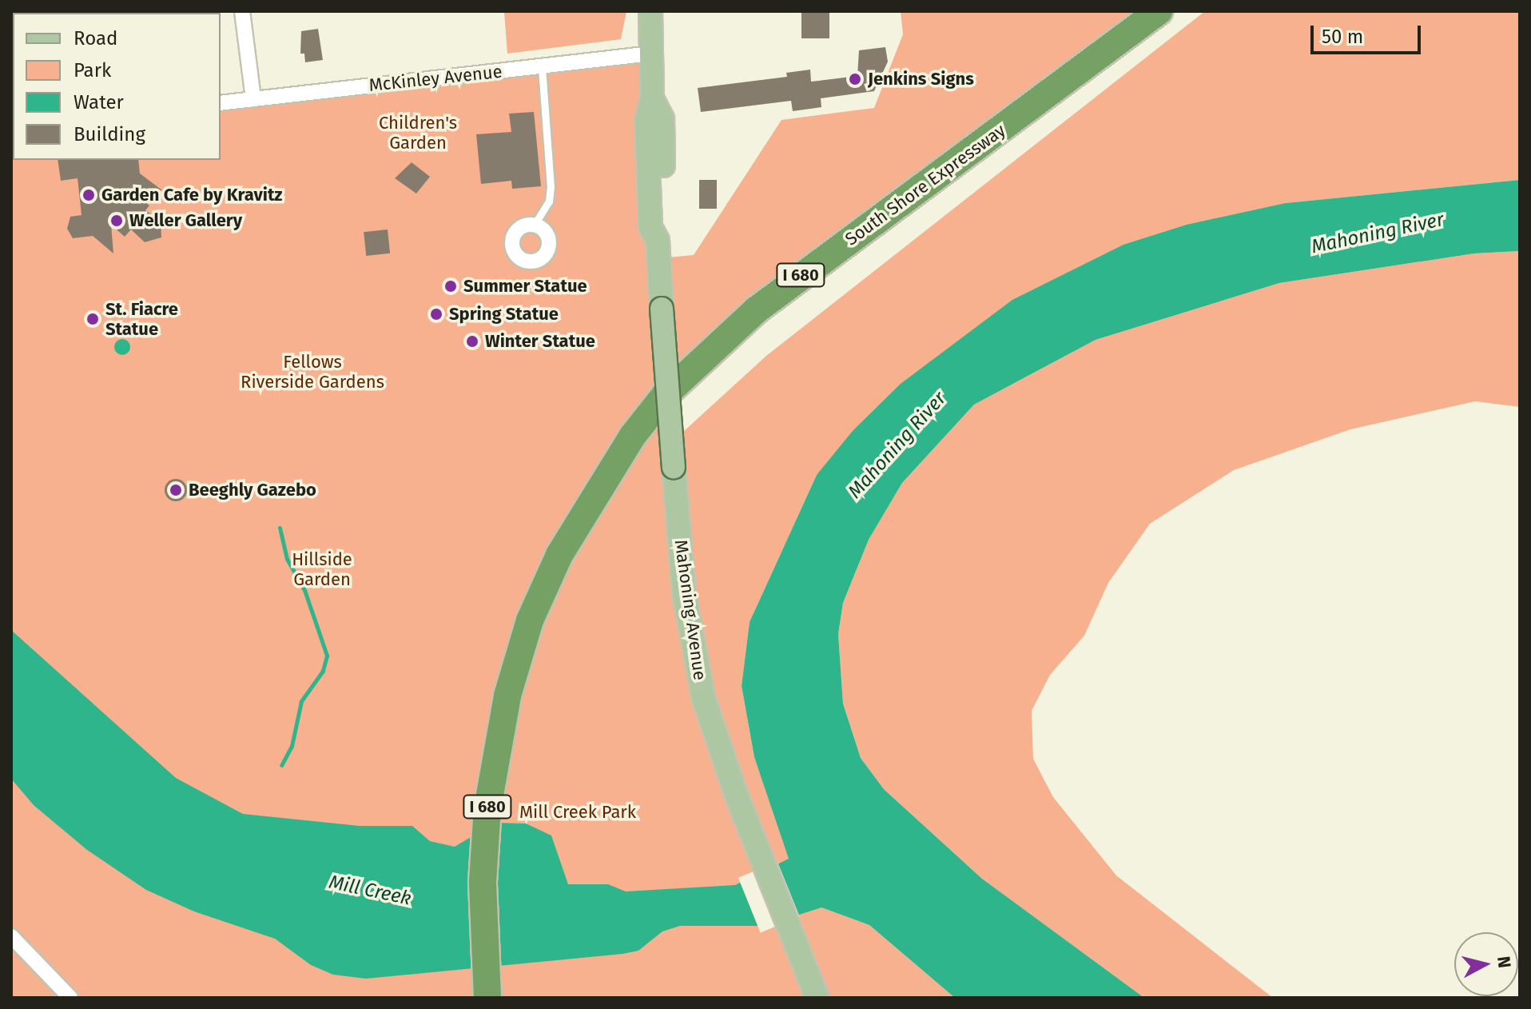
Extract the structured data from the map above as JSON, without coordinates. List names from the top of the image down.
{
  "streets": {
    "highway": ["South Shore Expressway", "I 680"],
    "main road": ["Mahoning Avenue"],
    "street": ["McKinley Avenue"]
  },
  "crossings": [
    ["McKinley Avenue", "Mahoning Avenue"]
  ],
  "water": ["Mahoning River", "Mill Creek"],
  "parks": [
    "Children's Garden",
    "Fellows Riverside Gardens",
    "Hillside Garden",
    "Mill Creek Park"
  ],
  "places": [
    "Jenkins Signs",
    "Garden Cafe by Kravitz",
    "Weller Gallery",
    "Summer Statue",
    "Spring Statue",
    "St. Fiacre Statue",
    "Winter Statue",
    "Beeghly Gazebo"
  ],
  "legend": [
    "Road",
    "Park",
    "Water",
    "Building"
  ],
  "scale_bar": "50 m",
  "north": "right"
}
